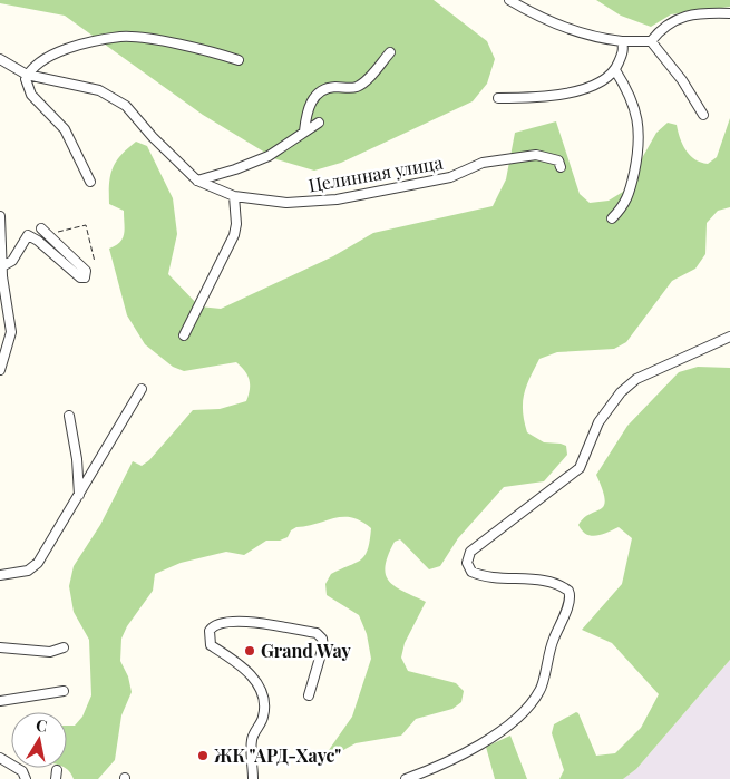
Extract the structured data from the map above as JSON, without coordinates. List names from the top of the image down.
{
  "streets": {
    "street": ["Целинная улица"]
  },
  "places": ["Grand Way", "ЖК \"АРД-Хаус\""],
  "north": "top"
}
